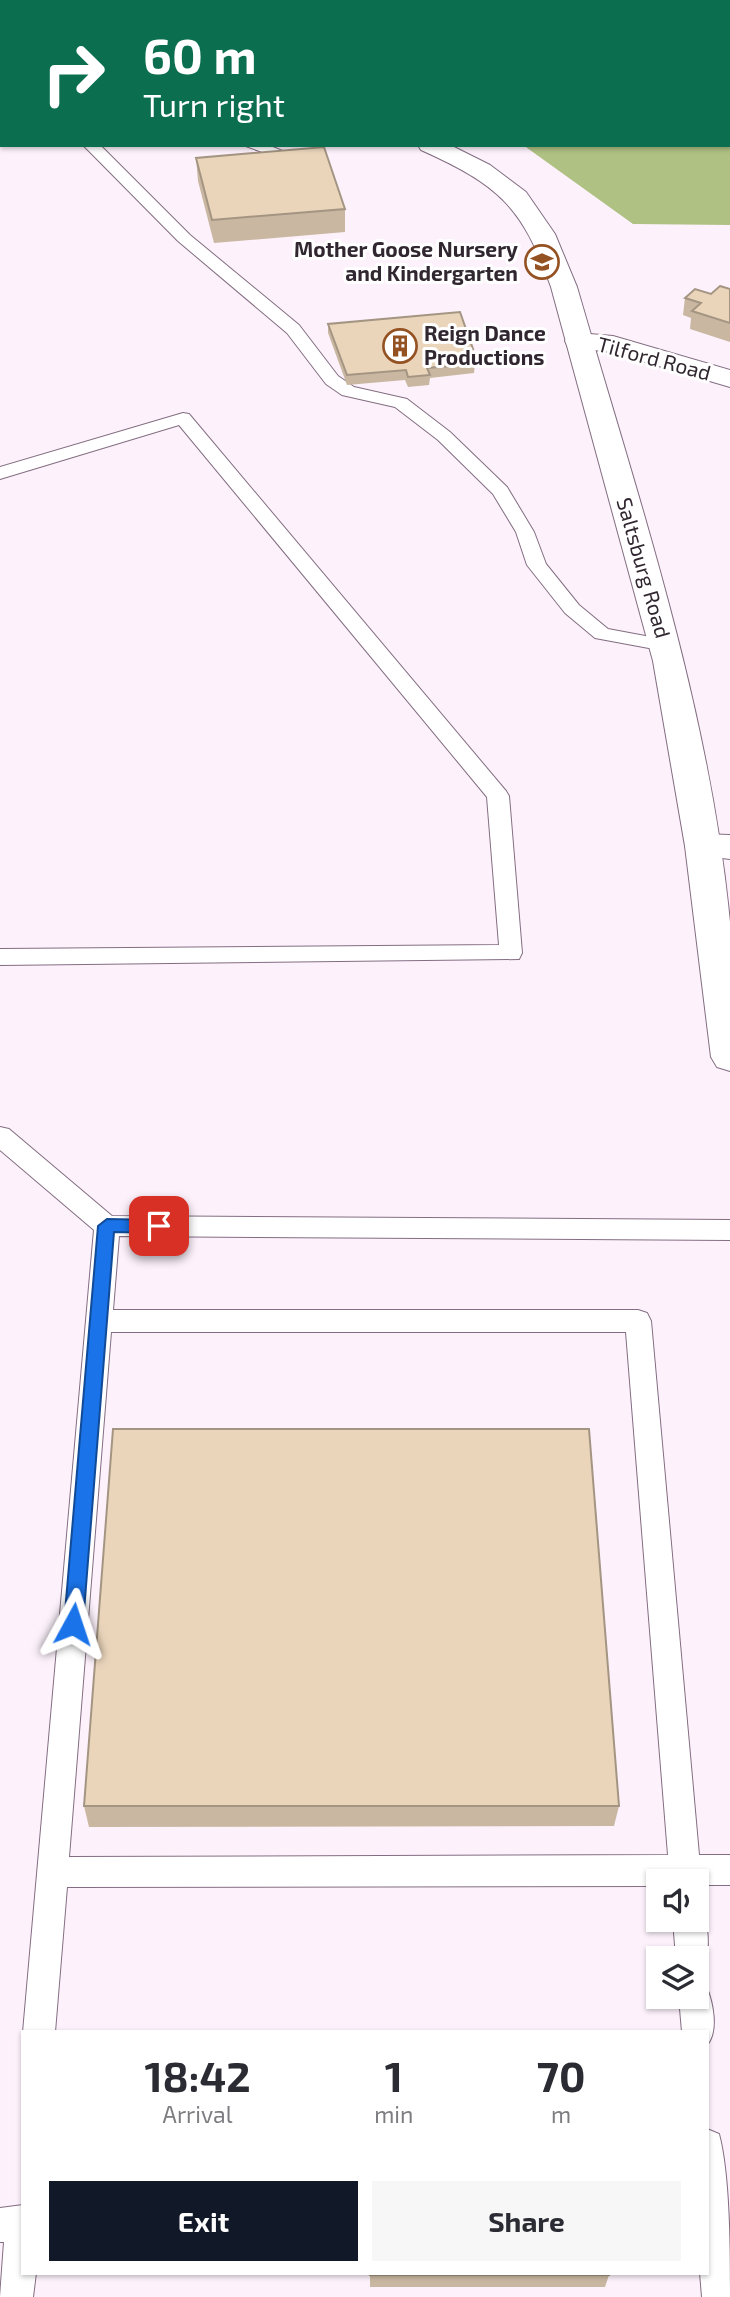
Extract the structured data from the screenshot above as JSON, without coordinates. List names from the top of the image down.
{
  "streets": {
    "main road": ["Tilford Road", "Saltsburg Road"]
  },
  "crossings": [
    ["Tilford Road", "Saltsburg Road"]
  ],
  "places": {
    "school or university": ["Mother Goose Nursery and Kindergarten"],
    "building": ["Reign Dance Productions"]
  },
  "page": {
    "turn": ["60 m", "Turn right"],
    "eta": [
      "18:42",
      "Arrival",
      "1",
      "min",
      "70",
      "m"
    ],
    "buttons": ["Exit", "Share"]
  }
}
